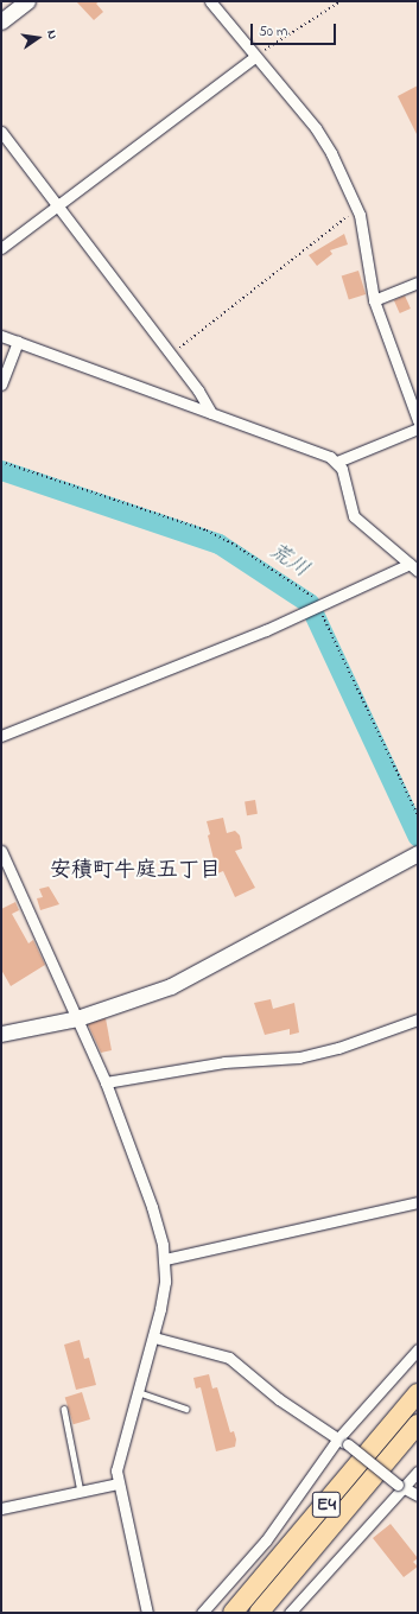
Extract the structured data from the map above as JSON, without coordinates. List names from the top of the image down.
{
  "streets": {
    "highway": ["E4"]
  },
  "districts": ["安積町牛庭五丁目"],
  "water": ["荒川"],
  "scale_bar": "50 m",
  "north": "right"
}
